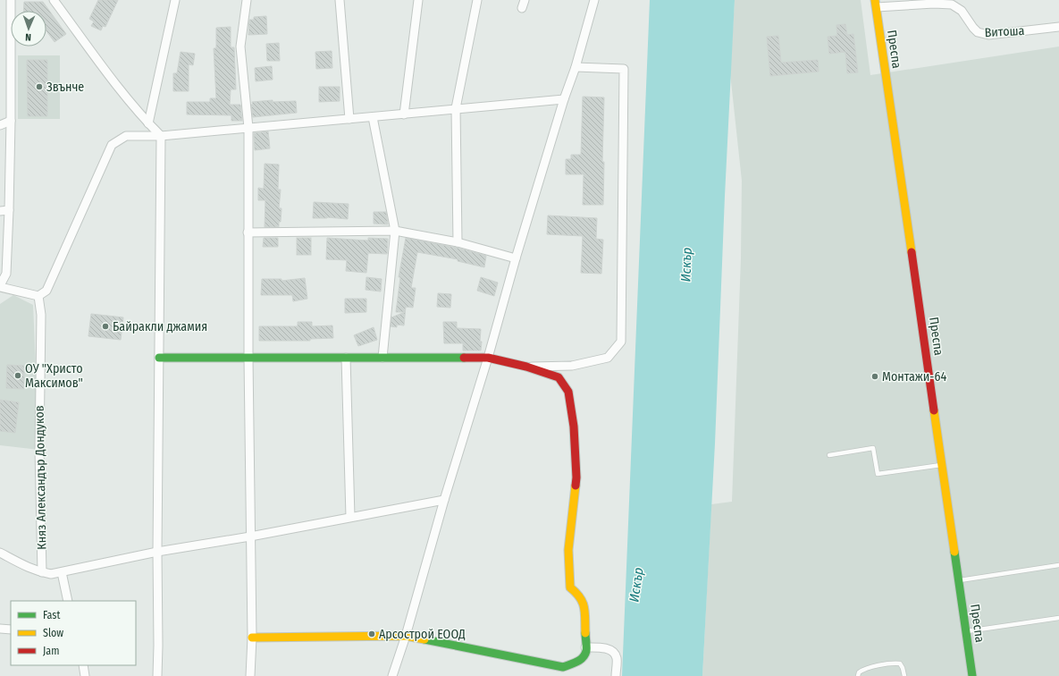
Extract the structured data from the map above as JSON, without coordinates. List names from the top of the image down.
{
  "streets": {
    "street": ["Витоша", "Преспа", "Княз Александър Дондуков"]
  },
  "crossings": [
    ["Витоша", "Преспа"]
  ],
  "water": ["Искър"],
  "places": [
    "Звънче",
    "Байракли джамия",
    "ОУ \"Христо Максимов\"",
    "Монтажи-64",
    "Арсострой ЕООД"
  ],
  "legend": ["Fast", "Slow", "Jam"],
  "north": "bottom"
}
